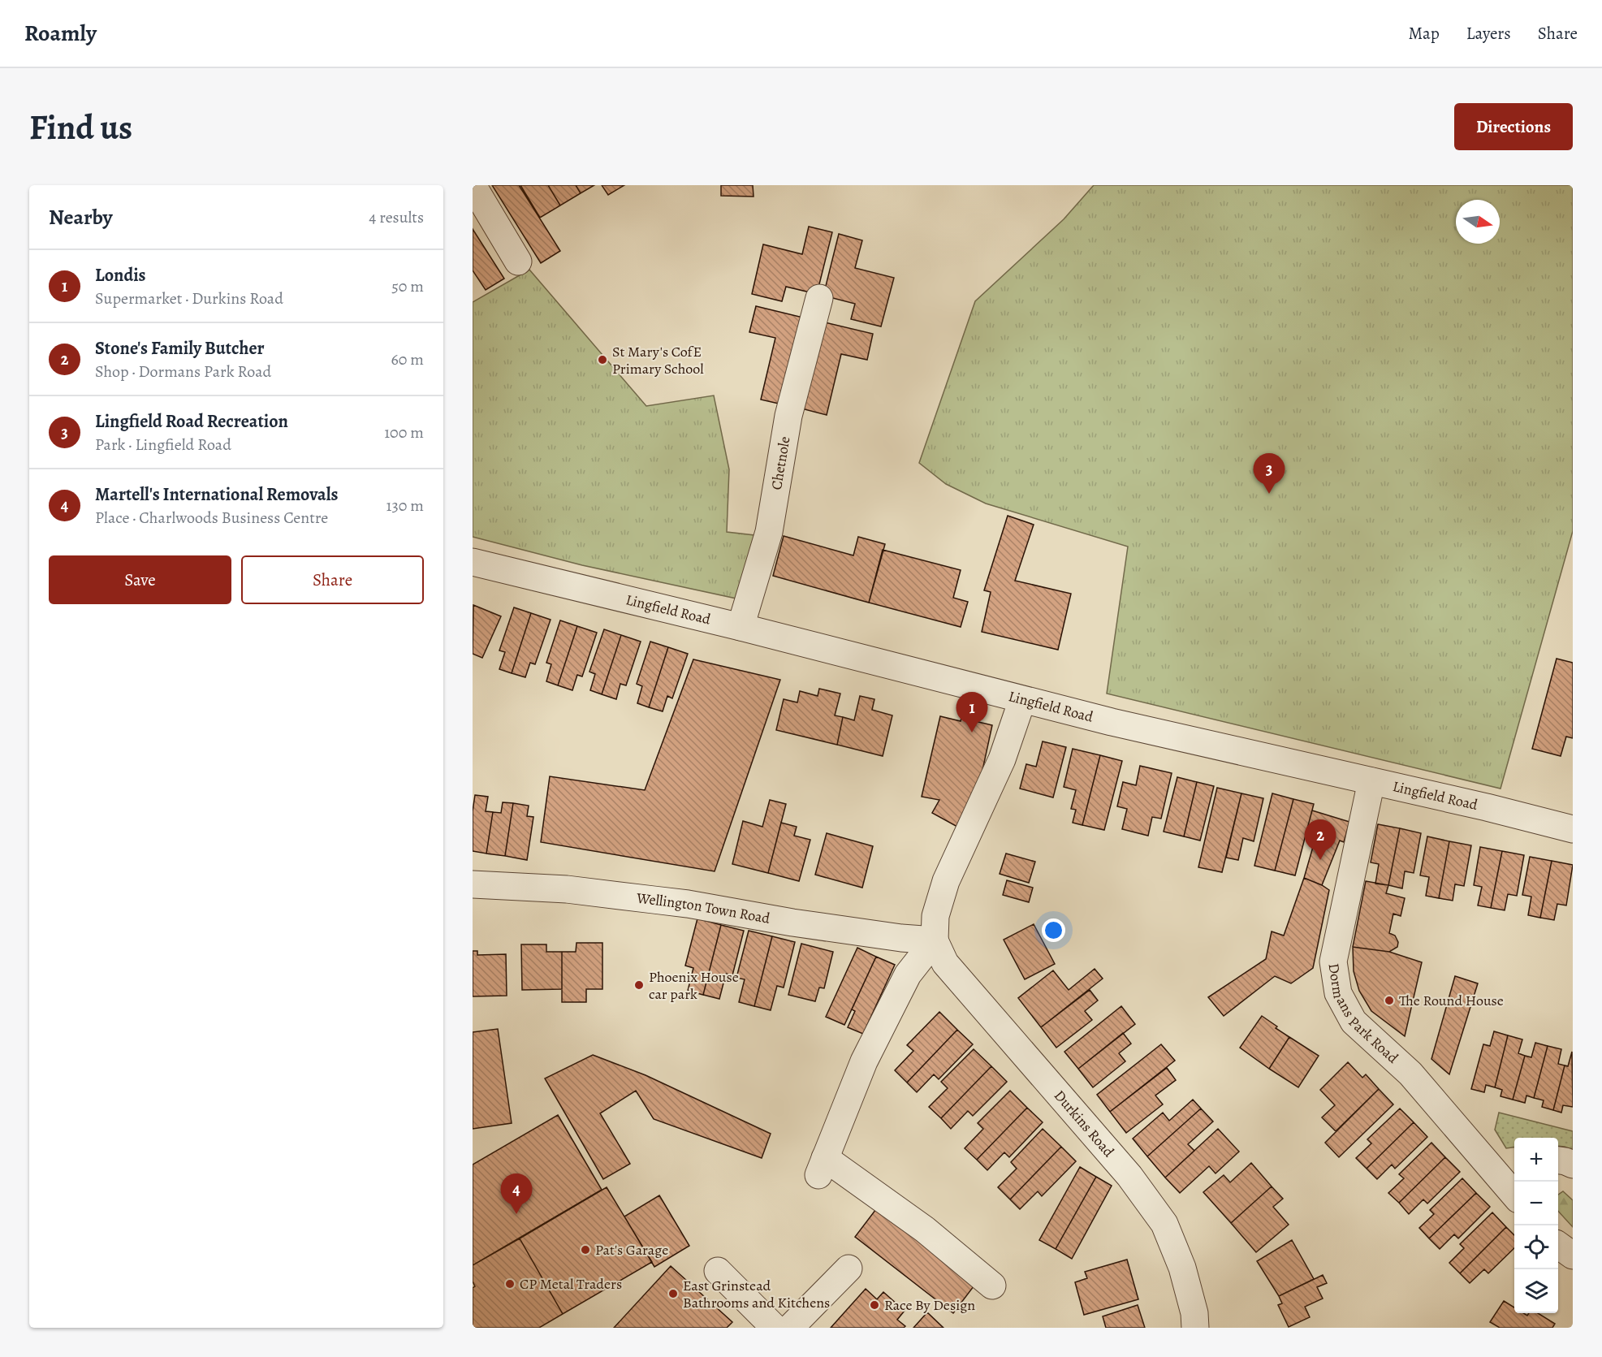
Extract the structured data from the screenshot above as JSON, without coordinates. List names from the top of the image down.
{
  "streets": {
    "street": [
      "Chetnole",
      "Lingfield Road",
      "Wellington Town Road",
      "Dormans Park Road",
      "Durkins Road"
    ]
  },
  "crossings": [
    ["Chetnole", "Lingfield Road"],
    ["Lingfield Road", "Dormans Park Road"],
    ["Lingfield Road", "Durkins Road"],
    ["Wellington Town Road", "Durkins Road"]
  ],
  "places": [
    "St Mary's CofE Primary School",
    "Phoenix House car park",
    "The Round House",
    "Pat's Garage",
    "CP Metal Traders",
    "East Grinstead Bathrooms and Kitchens",
    "Race By Design"
  ],
  "north": "right",
  "page": {
    "header": "Roamly",
    "nav": ["Map", "Layers", "Share"],
    "buttons": [
      "Directions",
      ["Save", "Share"]
    ],
    "title": "Find us",
    "heading": ["Nearby", "4 results"],
    "list": [
      {
        "mark": "1",
        "name": "Londis",
        "note": "Supermarket · Durkins Road",
        "value": "50 m"
      },
      {
        "mark": "2",
        "name": "Stone's Family Butcher",
        "note": "Shop · Dormans Park Road",
        "value": "60 m"
      },
      {
        "mark": "3",
        "name": "Lingfield Road Recreation",
        "note": "Park · Lingfield Road",
        "value": "100 m"
      },
      {
        "mark": "4",
        "name": "Martell's International Removals",
        "note": "Place · Charlwoods Business Centre",
        "value": "130 m"
      }
    ],
    "pins": [
      "3",
      "1",
      "2",
      "4"
    ],
    "map_buttons": ["+", "−"]
  }
}
